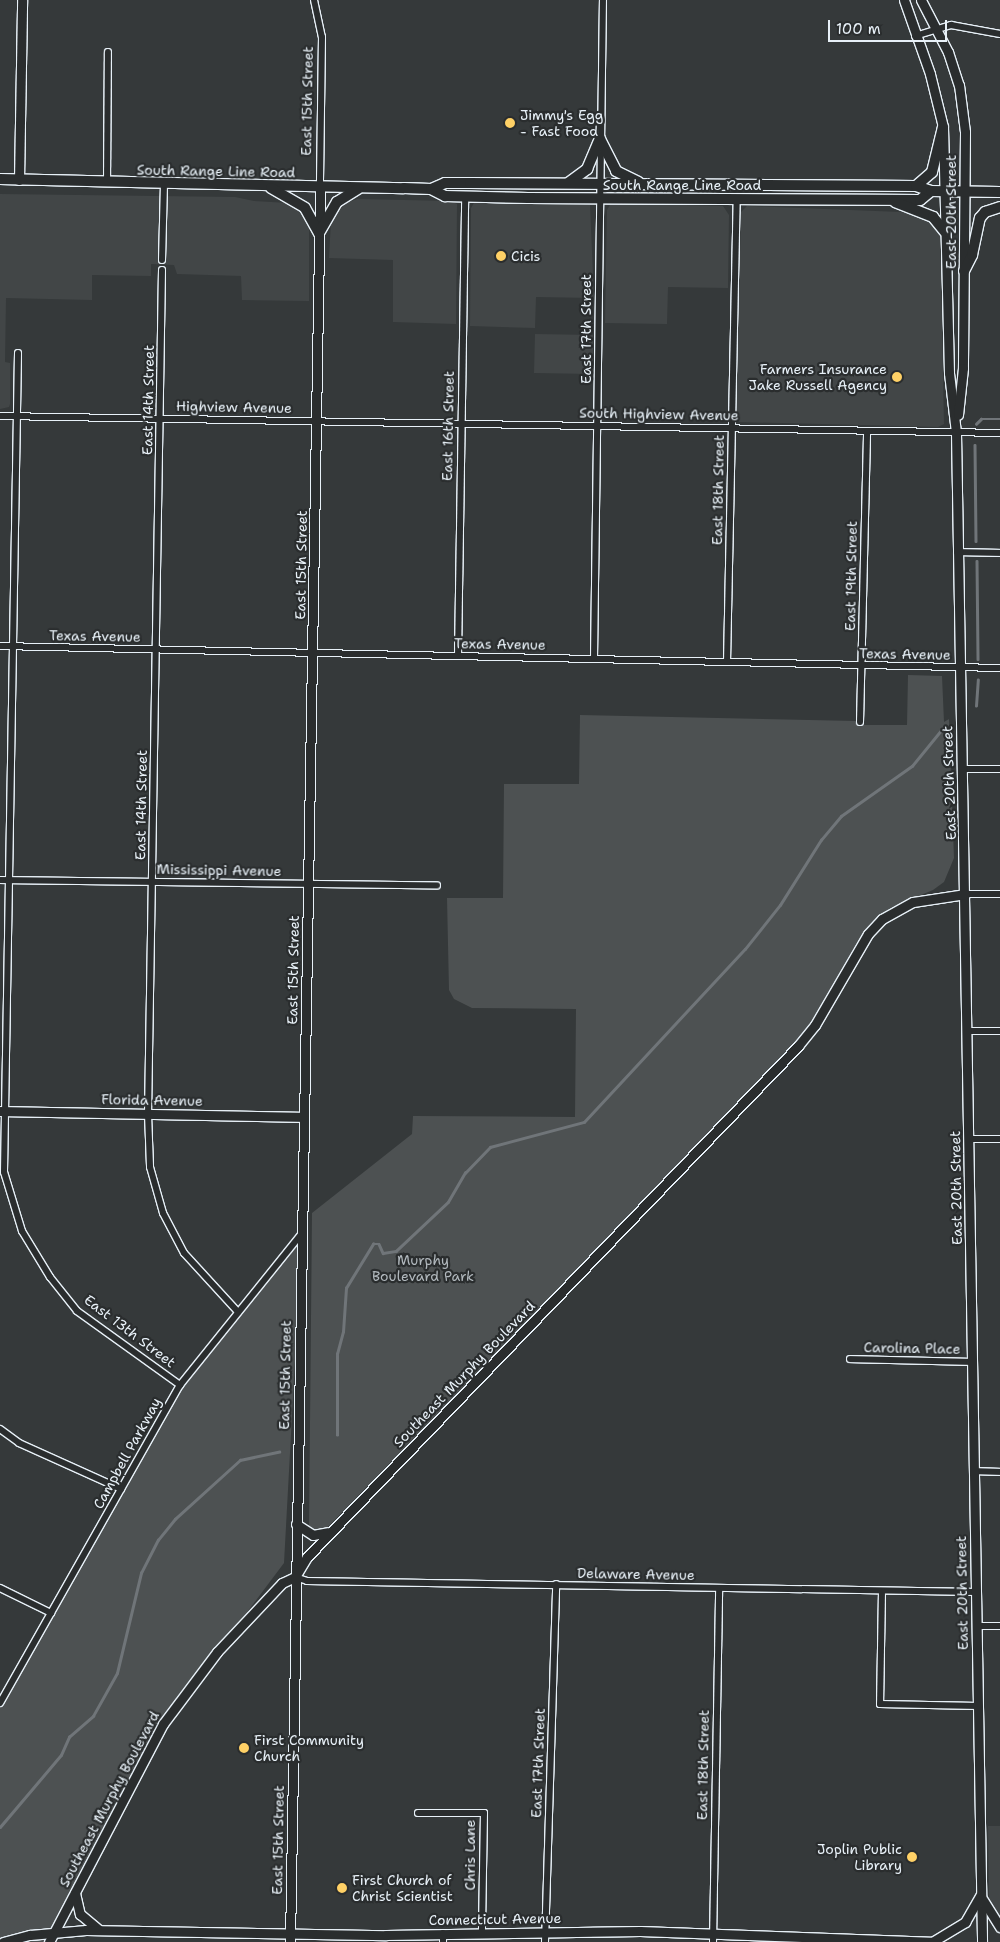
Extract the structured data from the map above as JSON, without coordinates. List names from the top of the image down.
{
  "streets": {
    "main road": [
      "East 15th Street",
      "South Range Line Road",
      "East 20th Street",
      "Florida Avenue",
      "Southeast Murphy Boulevard",
      "Connecticut Avenue"
    ],
    "street": [
      "East 17th Street",
      "East 14th Street",
      "Highview Avenue",
      "South Highview Avenue",
      "East 16th Street",
      "East 18th Street",
      "East 19th Street",
      "Texas Avenue",
      "Mississippi Avenue",
      "East 13th Street",
      "Carolina Place",
      "Campbell Parkway",
      "Delaware Avenue",
      "Chris Lane"
    ]
  },
  "crossings": [
    ["East 15th Street", "South Range Line Road"],
    ["East 15th Street", "Highview Avenue"],
    ["East 15th Street", "South Highview Avenue"],
    ["East 15th Street", "Texas Avenue"],
    ["East 15th Street", "Mississippi Avenue"],
    ["East 15th Street", "Florida Avenue"],
    ["East 15th Street", "Southeast Murphy Boulevard"],
    ["East 15th Street", "Campbell Parkway"],
    ["East 15th Street", "Delaware Avenue"],
    ["East 15th Street", "Connecticut Avenue"],
    ["South Range Line Road", "East 20th Street"],
    ["South Range Line Road", "East 17th Street"],
    ["South Range Line Road", "East 16th Street"],
    ["South Range Line Road", "East 18th Street"],
    ["East 20th Street", "South Highview Avenue"],
    ["East 20th Street", "Texas Avenue"],
    ["East 20th Street", "Carolina Place"],
    ["East 20th Street", "Southeast Murphy Boulevard"],
    ["East 20th Street", "Delaware Avenue"],
    ["East 17th Street", "South Highview Avenue"],
    ["East 17th Street", "Texas Avenue"],
    ["East 17th Street", "Delaware Avenue"],
    ["East 17th Street", "Connecticut Avenue"],
    ["East 14th Street", "Highview Avenue"],
    ["East 14th Street", "Texas Avenue"],
    ["East 14th Street", "Mississippi Avenue"],
    ["East 14th Street", "Florida Avenue"],
    ["East 14th Street", "Campbell Parkway"],
    ["Highview Avenue", "South Highview Avenue"],
    ["Highview Avenue", "East 13th Street"],
    ["South Highview Avenue", "East 16th Street"],
    ["South Highview Avenue", "East 18th Street"],
    ["South Highview Avenue", "East 19th Street"],
    ["East 16th Street", "Texas Avenue"],
    ["East 18th Street", "Texas Avenue"],
    ["East 18th Street", "Delaware Avenue"],
    ["East 18th Street", "Connecticut Avenue"],
    ["East 19th Street", "Texas Avenue"],
    ["Texas Avenue", "East 13th Street"],
    ["Mississippi Avenue", "East 13th Street"],
    ["Florida Avenue", "East 13th Street"],
    ["East 13th Street", "Campbell Parkway"],
    ["Southeast Murphy Boulevard", "Delaware Avenue"],
    ["Southeast Murphy Boulevard", "Connecticut Avenue"],
    ["Chris Lane", "Connecticut Avenue"]
  ],
  "parks": ["Murphy Boulevard Park"],
  "places": [
    "Jimmy's Egg - Fast Food",
    "Cicis",
    "Farmers Insurance Jake Russell Agency",
    "First Community Church",
    "Joplin Public Library",
    "First Church of Christ Scientist"
  ],
  "scale_bar": "100 m"
}
